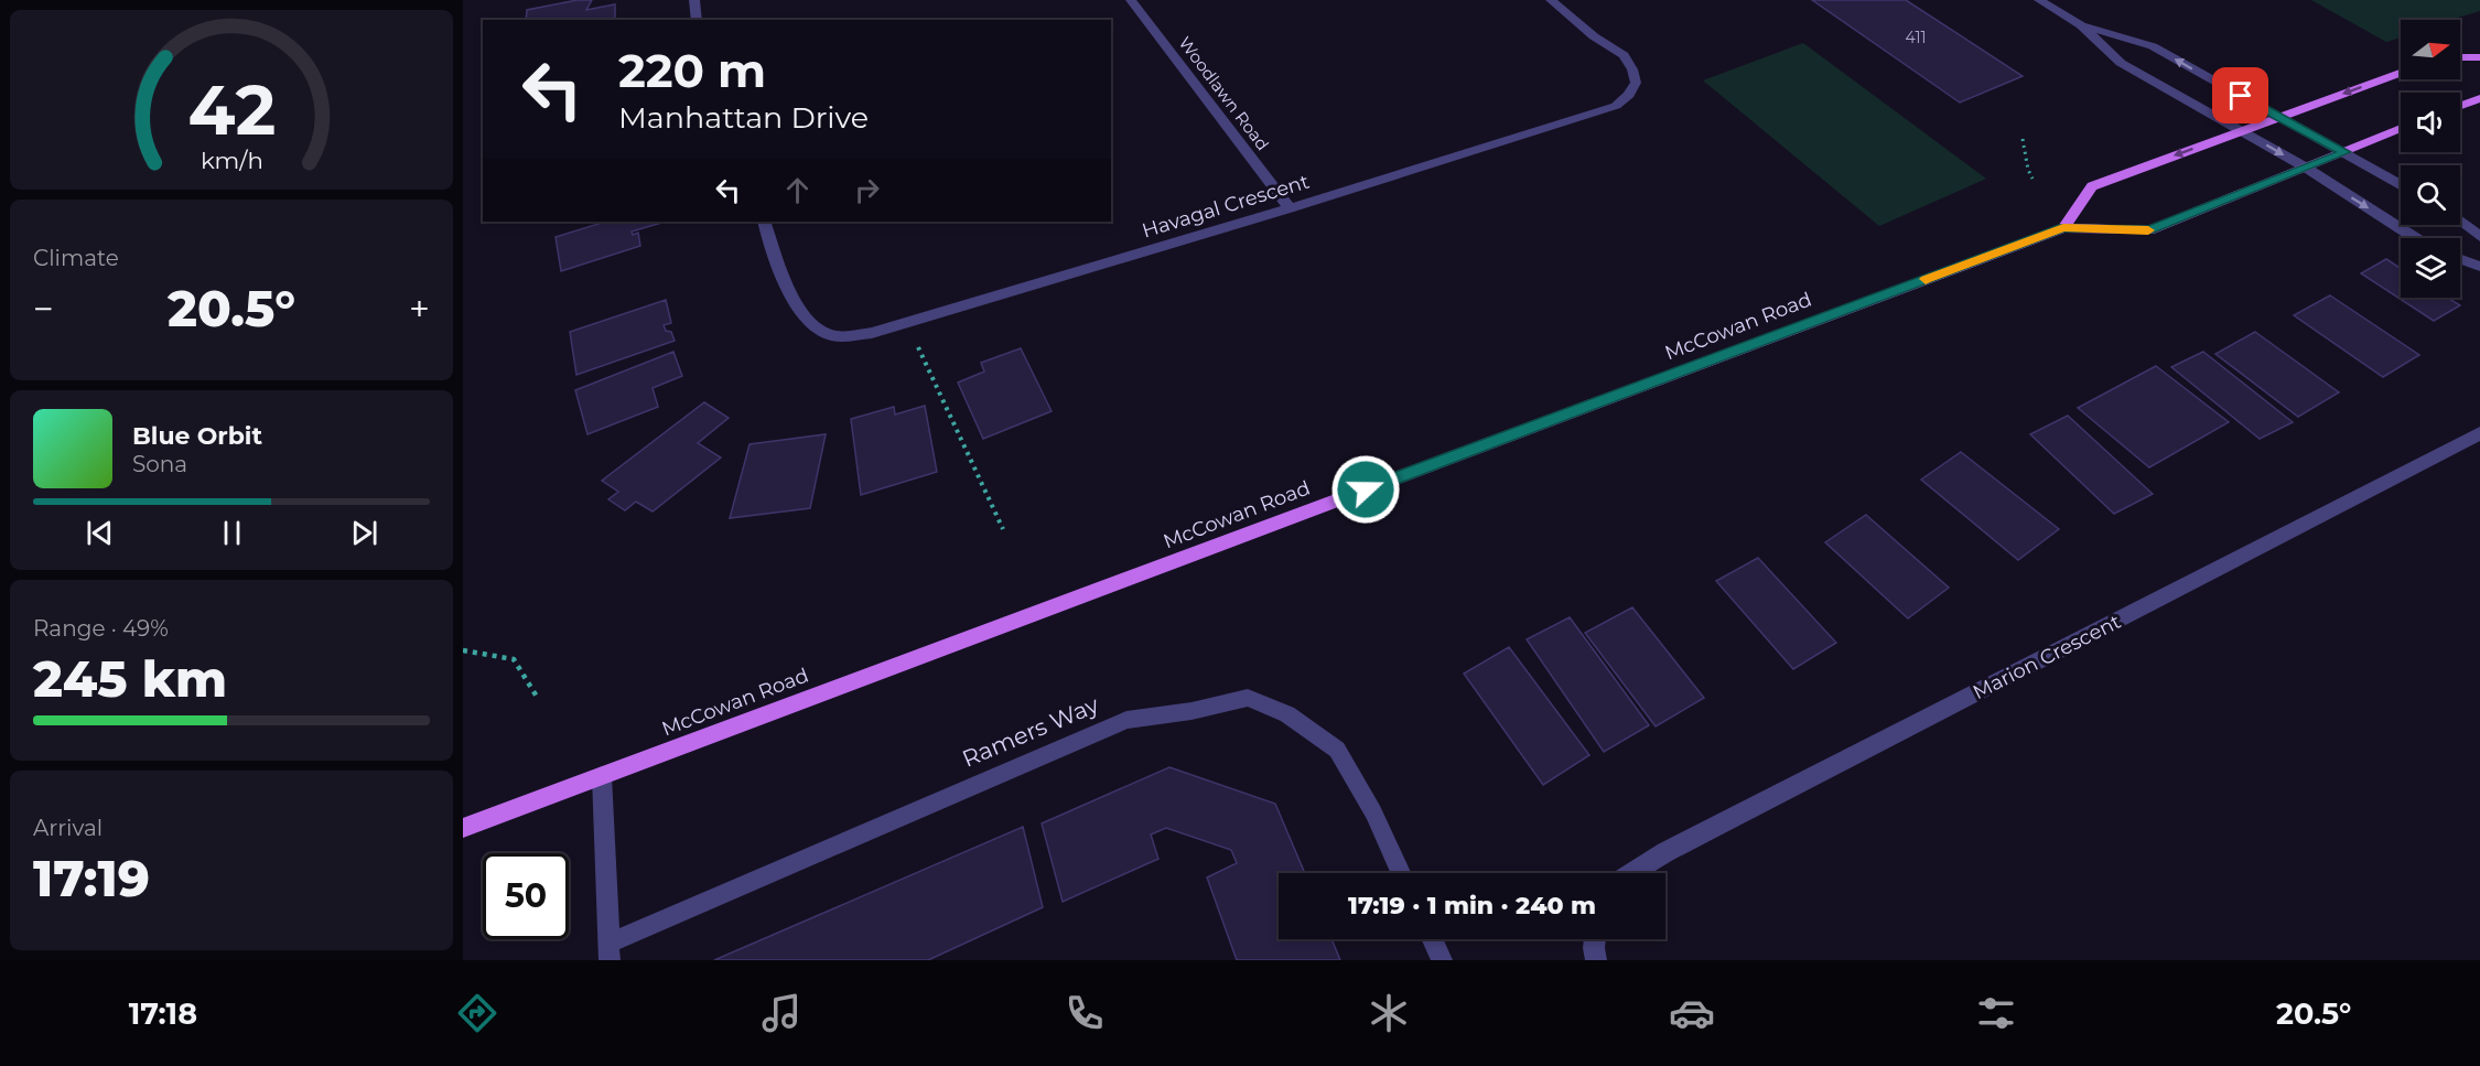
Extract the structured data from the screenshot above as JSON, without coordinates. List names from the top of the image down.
{
  "streets": {
    "main road": ["McCowan Road"],
    "street": [
      "Woodlawn Road",
      "Havagal Crescent",
      "Marion Crescent",
      "Ramers Way"
    ]
  },
  "crossings": [
    ["Woodlawn Road", "Havagal Crescent"],
    ["McCowan Road", "Ramers Way"]
  ],
  "house_numbers": ["411"],
  "north": "right",
  "page": {
    "turn": ["220 m", "Manhattan Drive"],
    "tile": [
      "Climate",
      ["Range · 49%", "245 km"],
      ["Arrival", "17:19"]
    ],
    "heat": ["−", "20.5°", "+"],
    "song": ["Blue Orbit", "Sona"],
    "limit": "50",
    "trip": "17:19 · 1 min · 240 m",
    "tabs": ["17:18", "20.5°"],
    "gauge": ["42", "km/h"]
  }
}
